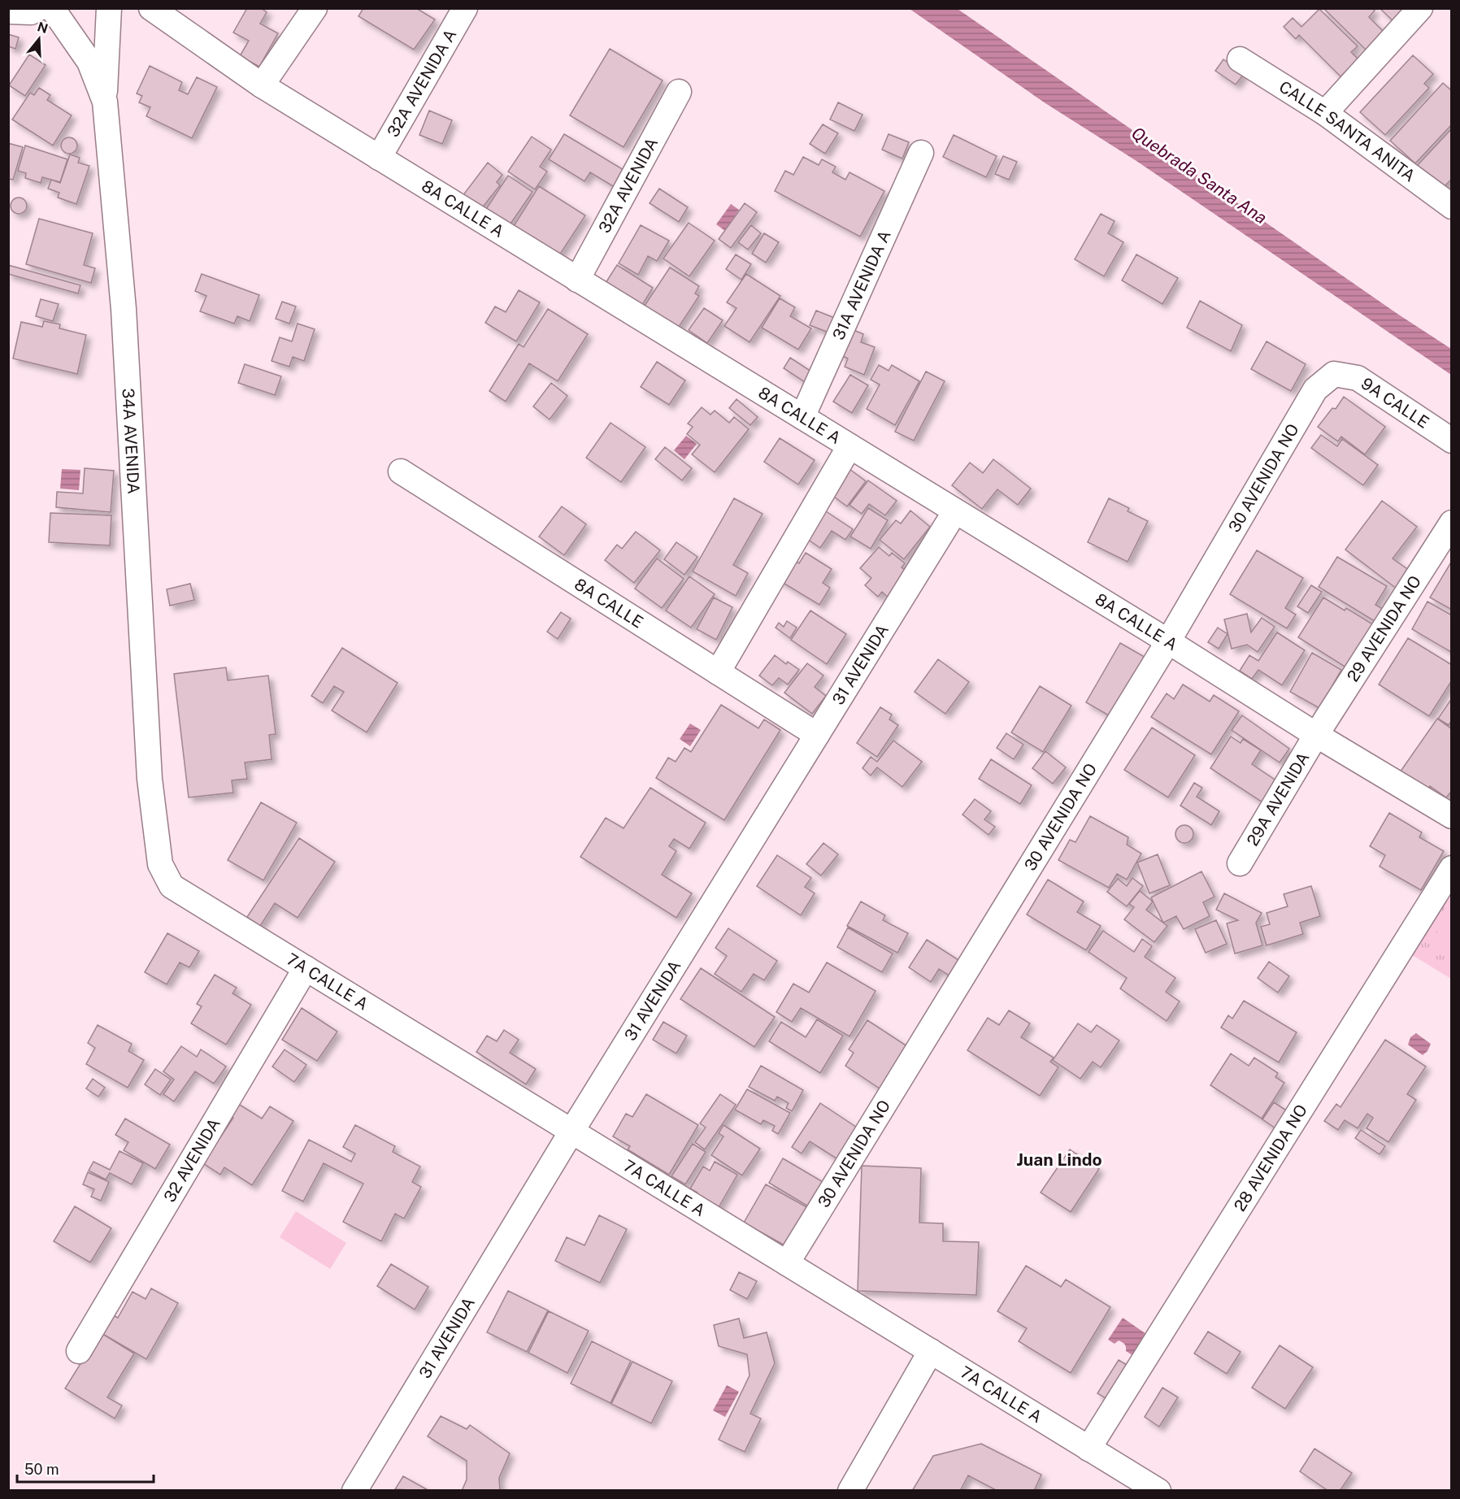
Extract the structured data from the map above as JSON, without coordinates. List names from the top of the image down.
{
  "streets": {
    "street": [
      "32A AVENIDA A",
      "CALLE SANTA ANITA",
      "32A AVENIDA",
      "8A CALLE A",
      "31A AVENIDA A",
      "9A CALLE",
      "34A AVENIDA",
      "30 AVENIDA NO",
      "8A CALLE",
      "29 AVENIDA NO",
      "31 AVENIDA",
      "29A AVENIDA",
      "7A CALLE A",
      "28 AVENIDA NO",
      "32 AVENIDA"
    ]
  },
  "crossings": [
    ["32A AVENIDA A", "8A CALLE A"],
    ["32A AVENIDA", "8A CALLE A"],
    ["8A CALLE A", "31A AVENIDA A"],
    ["8A CALLE A", "30 AVENIDA NO"],
    ["8A CALLE A", "29 AVENIDA NO"],
    ["8A CALLE A", "31 AVENIDA"],
    ["8A CALLE A", "29A AVENIDA"],
    ["9A CALLE", "30 AVENIDA NO"],
    ["34A AVENIDA", "7A CALLE A"],
    ["30 AVENIDA NO", "7A CALLE A"],
    ["8A CALLE", "31 AVENIDA"],
    ["29 AVENIDA NO", "29A AVENIDA"],
    ["31 AVENIDA", "7A CALLE A"],
    ["7A CALLE A", "28 AVENIDA NO"],
    ["7A CALLE A", "32 AVENIDA"]
  ],
  "districts": ["Juan Lindo"],
  "water": ["Quebrada Santa Ana"],
  "scale_bar": "50 m",
  "north": "top"
}
